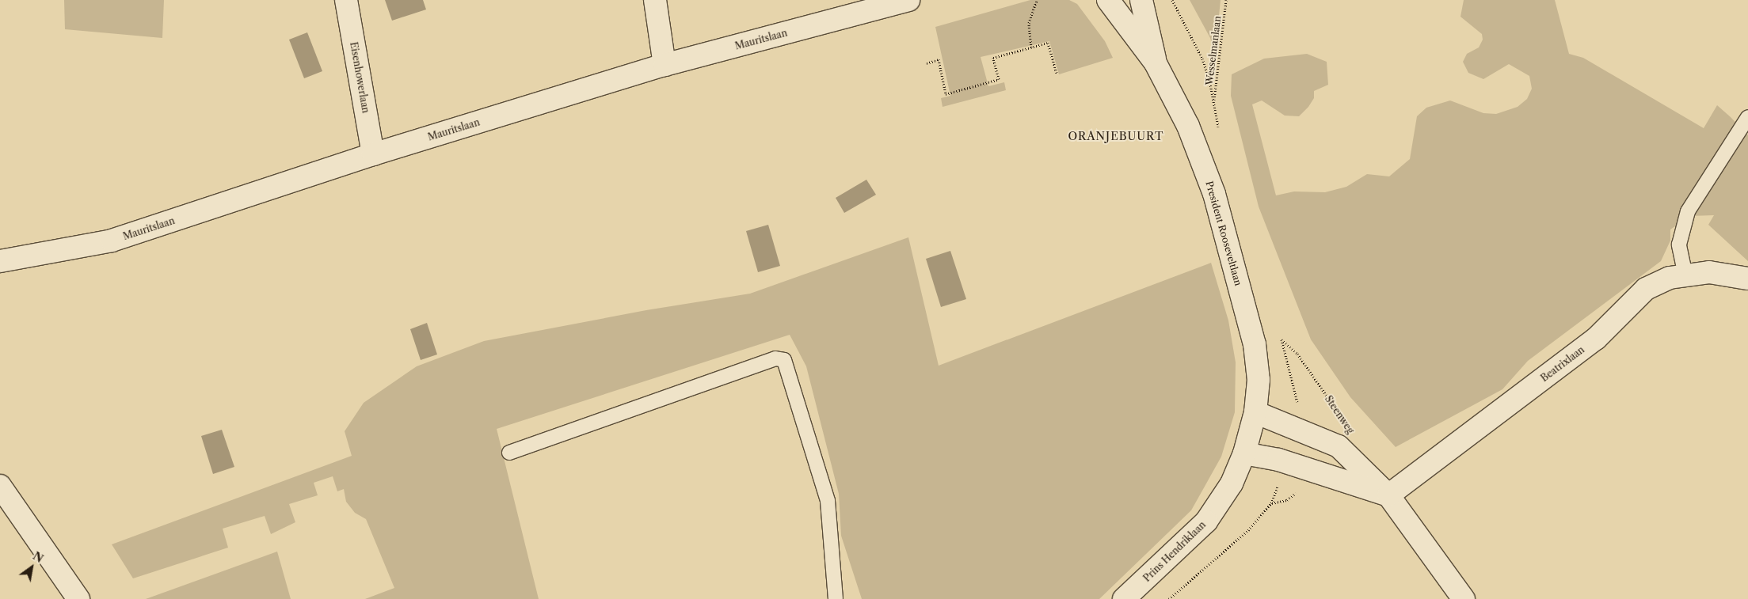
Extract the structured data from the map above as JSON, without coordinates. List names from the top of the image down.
{
  "streets": {
    "street": [
      "Mauritslaan",
      "Eisenhowerlaan",
      "President Rooseveltlaan",
      "Beatrixlaan",
      "Steenweg",
      "Prins Hendriklaan"
    ],
    "path": ["Wesselmanlaan"]
  },
  "crossings": [
    ["Mauritslaan", "Eisenhowerlaan"],
    ["President Rooseveltlaan", "Steenweg"],
    ["President Rooseveltlaan", "Prins Hendriklaan"],
    ["Beatrixlaan", "Steenweg"],
    ["Steenweg", "Prins Hendriklaan"]
  ],
  "districts": ["ORANJEBUURT"],
  "north": "top right"
}
